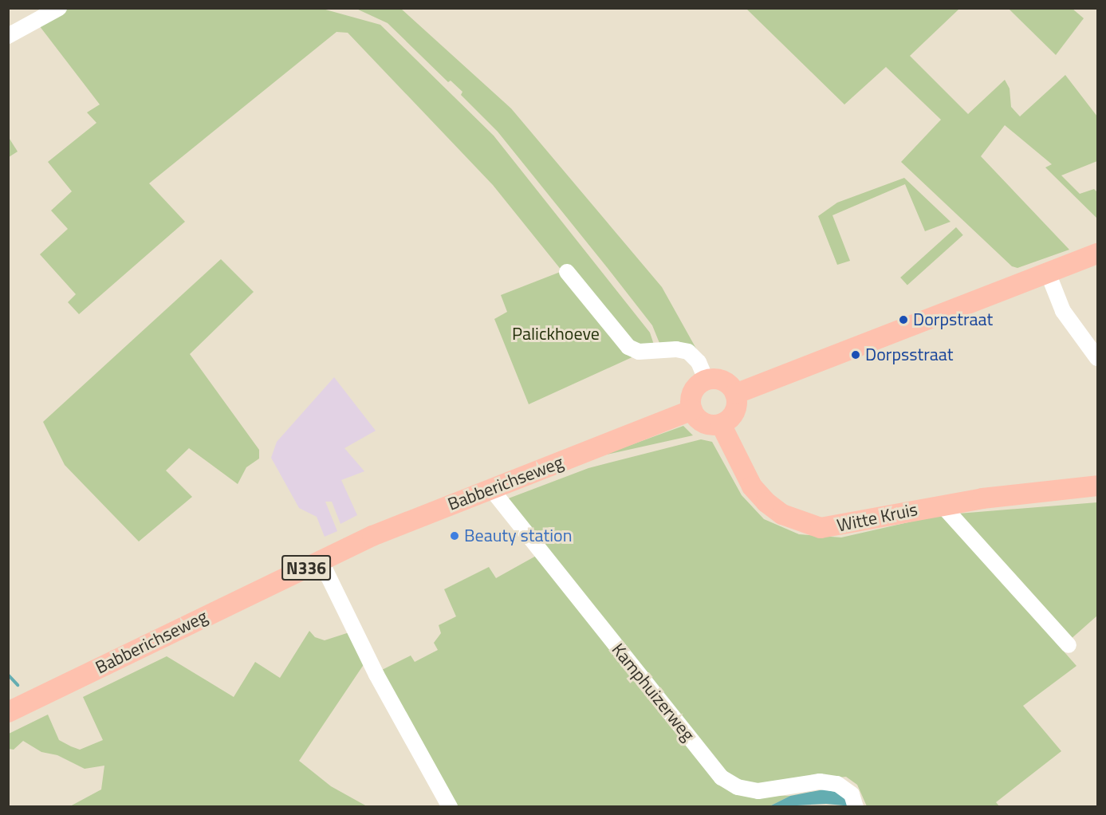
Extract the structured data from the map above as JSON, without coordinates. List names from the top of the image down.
{
  "streets": {
    "main road": ["Babberichseweg", "Witte Kruis", "N336"],
    "street": ["Kamphuizerweg"]
  },
  "crossings": [
    ["Babberichseweg", "Witte Kruis"],
    ["Babberichseweg", "Kamphuizerweg"]
  ],
  "parks": ["Palickhoeve"],
  "places": ["Dorpstraat", "Dorpsstraat", "Beauty station"]
}
